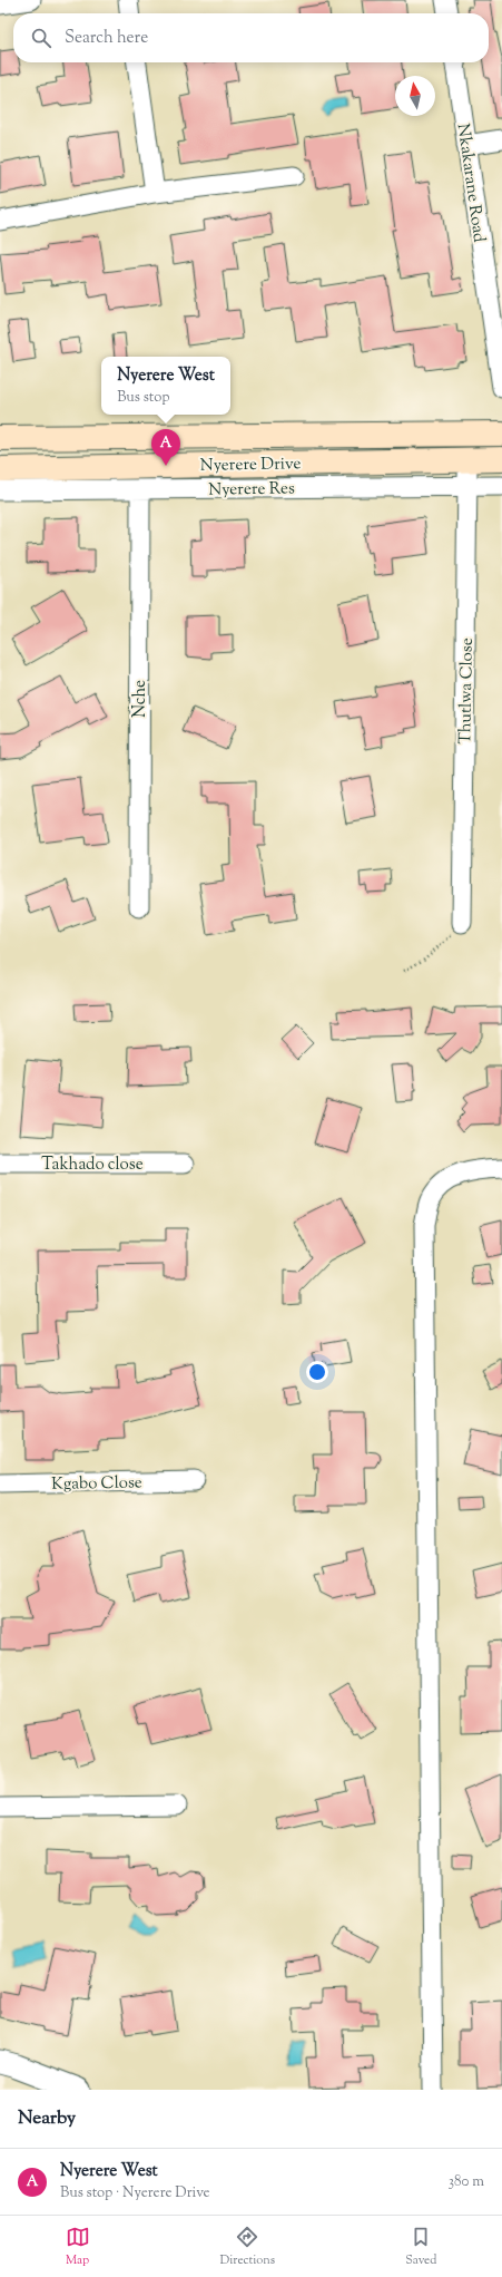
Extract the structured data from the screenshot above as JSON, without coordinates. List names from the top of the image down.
{
  "streets": {
    "main road": ["Nyerere Drive"],
    "street": [
      "Nkakarane Road",
      "Nyerere Res",
      "Thutlwa Close",
      "Nche",
      "Takhado close",
      "Kgabo Close"
    ]
  },
  "crossings": [
    ["Nyerere Drive", "Thutlwa Close"],
    ["Nyerere Res", "Thutlwa Close"],
    ["Nyerere Res", "Nche"]
  ],
  "north": "top",
  "page": {
    "search": "Search here",
    "popup": ["Nyerere West", "Bus stop"],
    "pins": "A",
    "heading": "Nearby",
    "list": [
      {
        "mark": "A",
        "name": "Nyerere West",
        "note": "Bus stop · Nyerere Drive",
        "value": "380 m"
      }
    ],
    "nav": ["Map", "Directions", "Saved"]
  }
}
